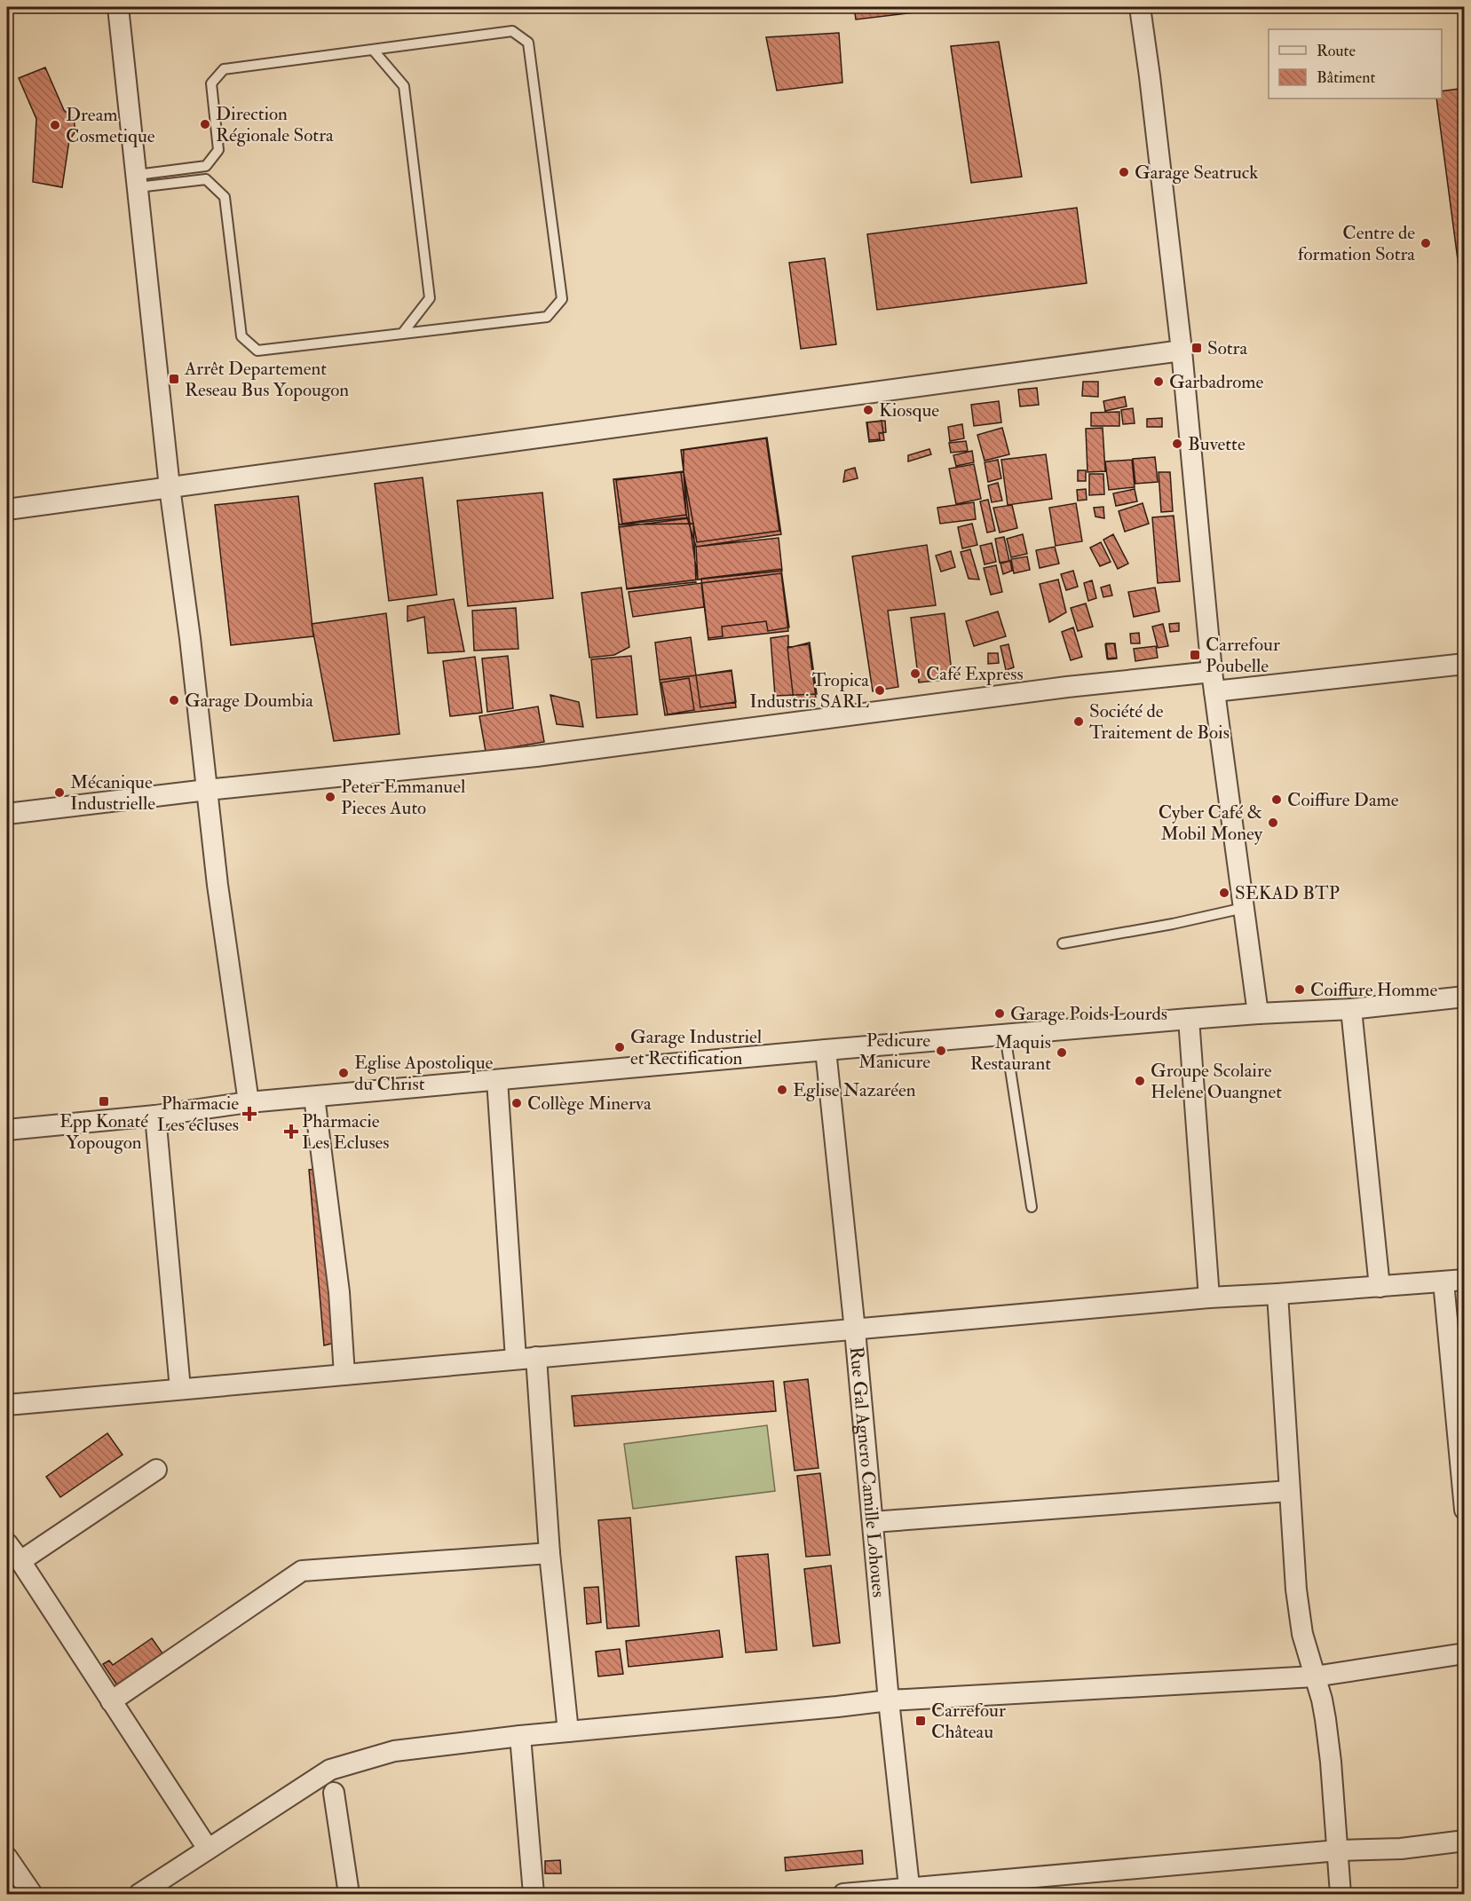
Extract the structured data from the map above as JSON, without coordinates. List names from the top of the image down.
{
  "streets": {
    "street": ["Rue Gal Agnero Camille Lohoues"]
  },
  "places": {
    "other": [
      "Direction Régionale Sotra",
      "Dream Cosmetique",
      "Garage Seatruck",
      "Centre de formation Sotra",
      "Garbadrome",
      "Kiosque",
      "Buvette",
      "Café Express",
      "Tropica Industris SARL",
      "Garage Doumbia",
      "Société de Traitement de Bois",
      "Mécanique Industrielle",
      "Peter Emmanuel Pieces Auto",
      "Coiffure Dame",
      "Cyber Café & Mobil Money",
      "SEKAD BTP",
      "Coiffure Homme",
      "Garage Poids Lourds",
      "Garage Industriel et Rectification",
      "Pedicure Manicure",
      "Maquis Restaurant",
      "Eglise Apostolique du Christ",
      "Groupe Scolaire Helene Ouangnet",
      "Eglise Nazaréen",
      "Collège Minerva"
    ],
    "transit": [
      "Sotra",
      "Arrêt Departement Reseau Bus Yopougon",
      "Carrefour Poubelle",
      "Epp Konaté Yopougon",
      "Carrefour Château"
    ],
    "health": ["Pharmacie Les écluses", "Pharmacie Les Ecluses"]
  },
  "legend": ["Route", "Bâtiment"]
}
